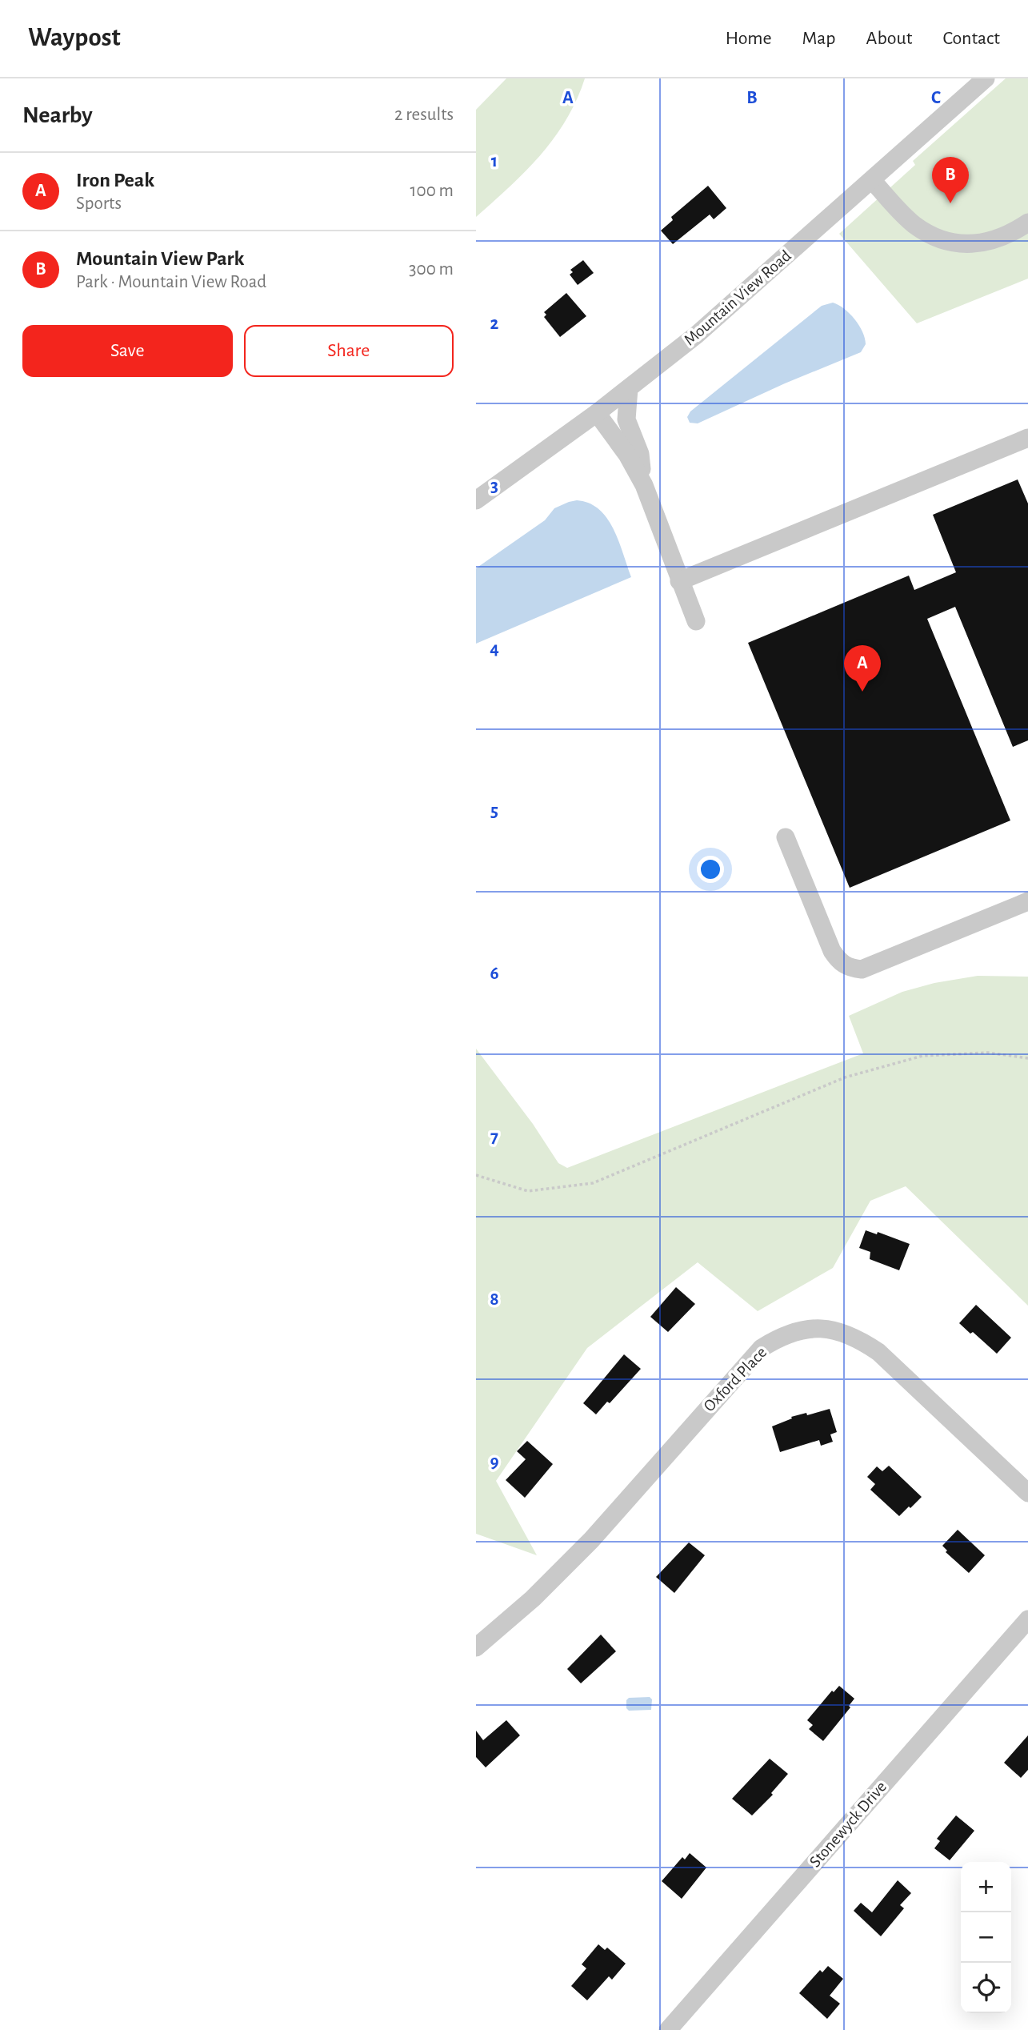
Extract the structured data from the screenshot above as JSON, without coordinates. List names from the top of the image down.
{
  "streets": {
    "street": ["Mountain View Road", "Oxford Place", "Stonewyck Drive"]
  },
  "page": {
    "header": "Waypost",
    "nav": [
      "Home",
      "Map",
      "About",
      "Contact"
    ],
    "heading": ["Nearby", "2 results"],
    "list": [
      {
        "mark": "A",
        "name": "Iron Peak",
        "note": "Sports",
        "value": "100 m"
      },
      {
        "mark": "B",
        "name": "Mountain View Park",
        "note": "Park · Mountain View Road",
        "value": "300 m"
      }
    ],
    "pins": ["B", "A"],
    "buttons": ["Save", "Share"],
    "map_buttons": ["+", "−"]
  },
  "grid": {
    "columns": ["A", "B", "C"],
    "rows": [
      "1",
      "2",
      "3",
      "4",
      "5",
      "6",
      "7",
      "8",
      "9"
    ]
  }
}
